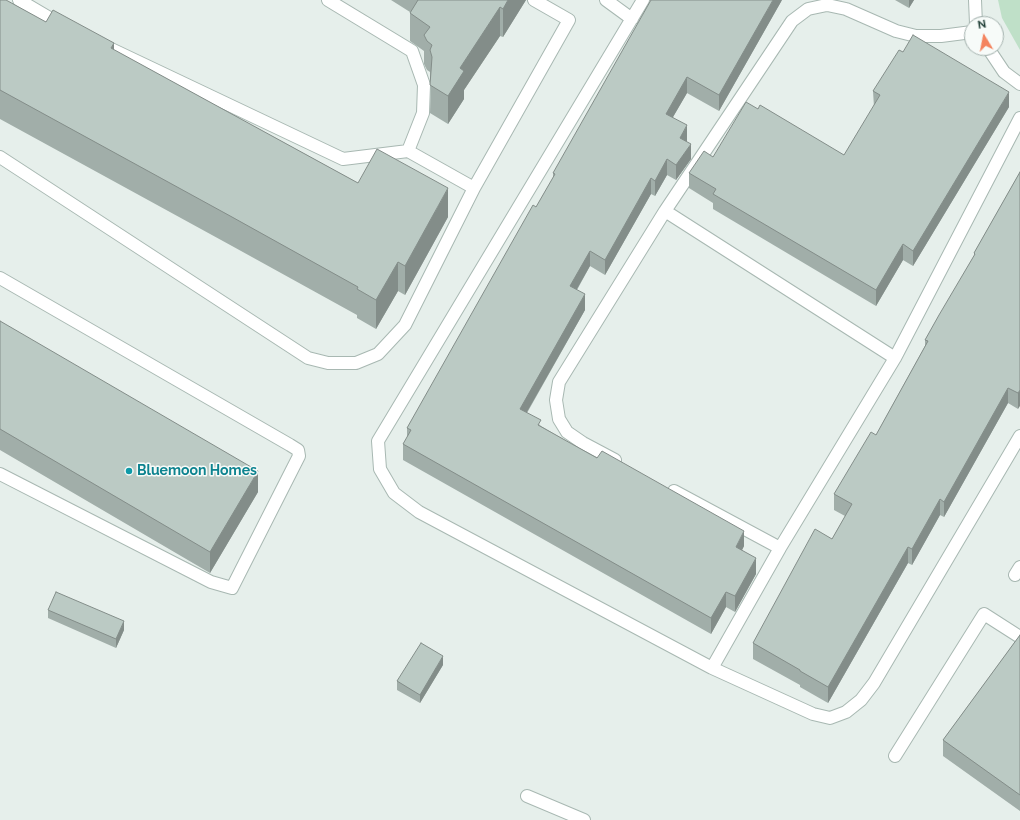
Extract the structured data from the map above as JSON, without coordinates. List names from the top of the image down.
{
  "places": ["Bluemoon Homes"],
  "north": "top"
}
